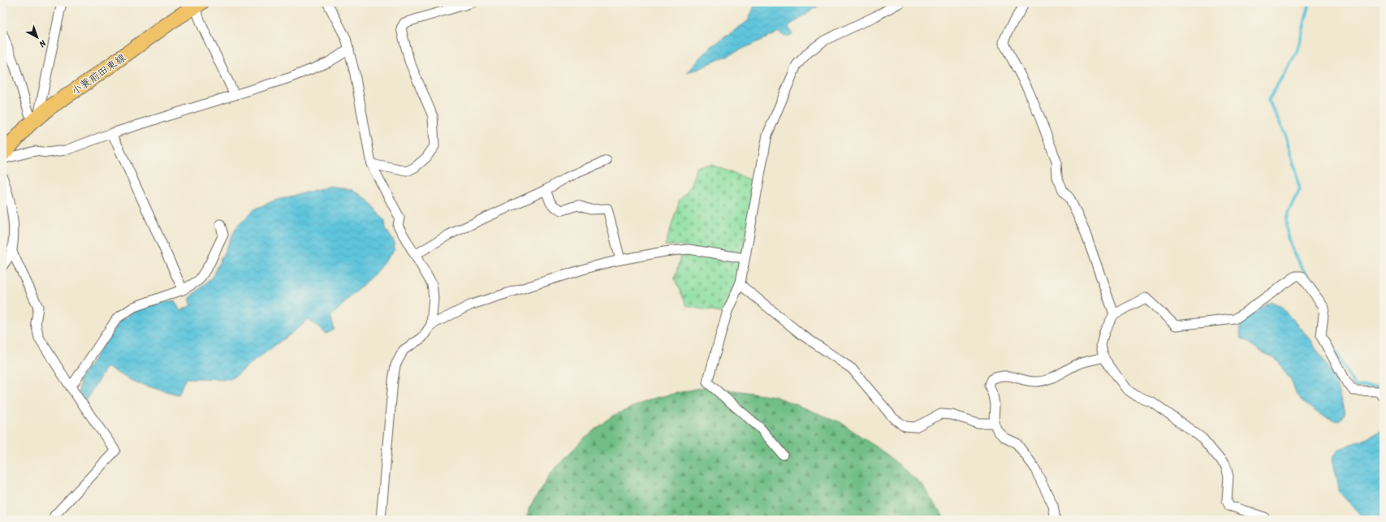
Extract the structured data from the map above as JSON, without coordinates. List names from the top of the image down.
{
  "streets": {
    "main road": ["小蓑前田東線"]
  },
  "north": "bottom right"
}
